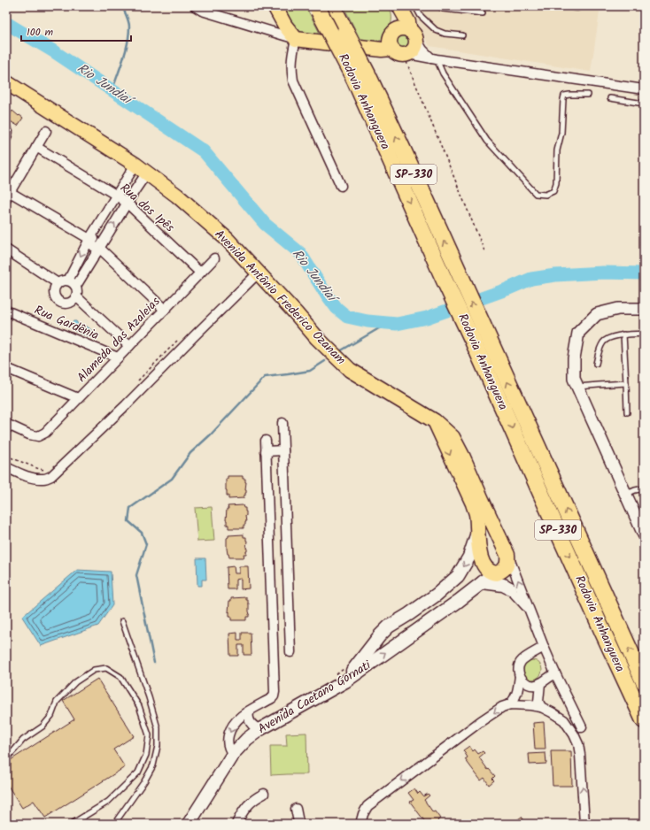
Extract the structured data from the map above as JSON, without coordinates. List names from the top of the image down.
{
  "streets": {
    "highway": ["Rodovia Anhanguera", "SP-330"],
    "main road": ["Avenida Antônio Frederico Ozanam", "Avenida Caetano Gornati"],
    "street": ["Rua dos Ipês", "Rua Gardênia", "Alameda das Azaleias"]
  },
  "crossings": [
    ["Rua dos Ipês", "Alameda das Azaleias"],
    ["Rua Gardênia", "Alameda das Azaleias"]
  ],
  "water": ["Rio Jundiaí"],
  "scale_bar": "100 m"
}
